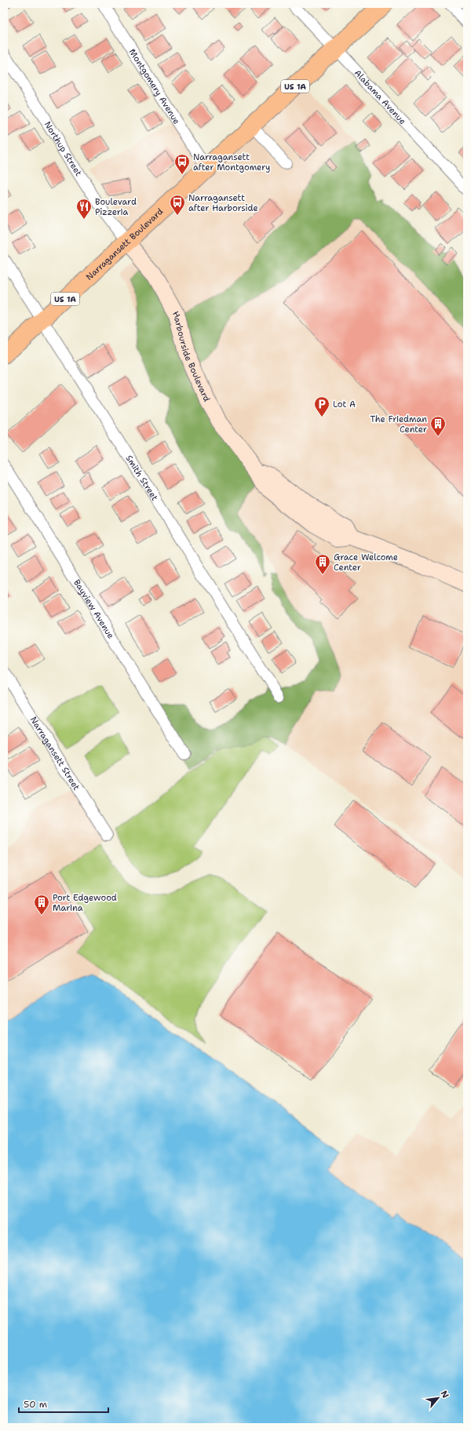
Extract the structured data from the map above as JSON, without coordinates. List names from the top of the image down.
{
  "streets": {
    "main road": ["US 1A", "Narragansett Boulevard"],
    "street": [
      "Montgomery Avenue",
      "Alabama Avenue",
      "Northup Street",
      "Harbourside Boulevard",
      "Smith Street",
      "Bayview Avenue",
      "Narragansett Street"
    ]
  },
  "crossings": [
    ["Montgomery Avenue", "Narragansett Boulevard"],
    ["Alabama Avenue", "Narragansett Boulevard"],
    ["Northup Street", "Narragansett Boulevard"],
    ["Northup Street", "Harbourside Boulevard"],
    ["Narragansett Boulevard", "Harbourside Boulevard"],
    ["Narragansett Boulevard", "Smith Street"]
  ],
  "places": {
    "bus stop": ["Narragansett after Montgomery", "Narragansett after Harborside"],
    "restaurant": ["Boulevard Pizzeria"],
    "parking": ["Lot A"],
    "building": ["The Friedman Center", "Grace Welcome Center", "Port Edgewood Marina"]
  },
  "scale_bar": "50 m",
  "north": "top right"
}
